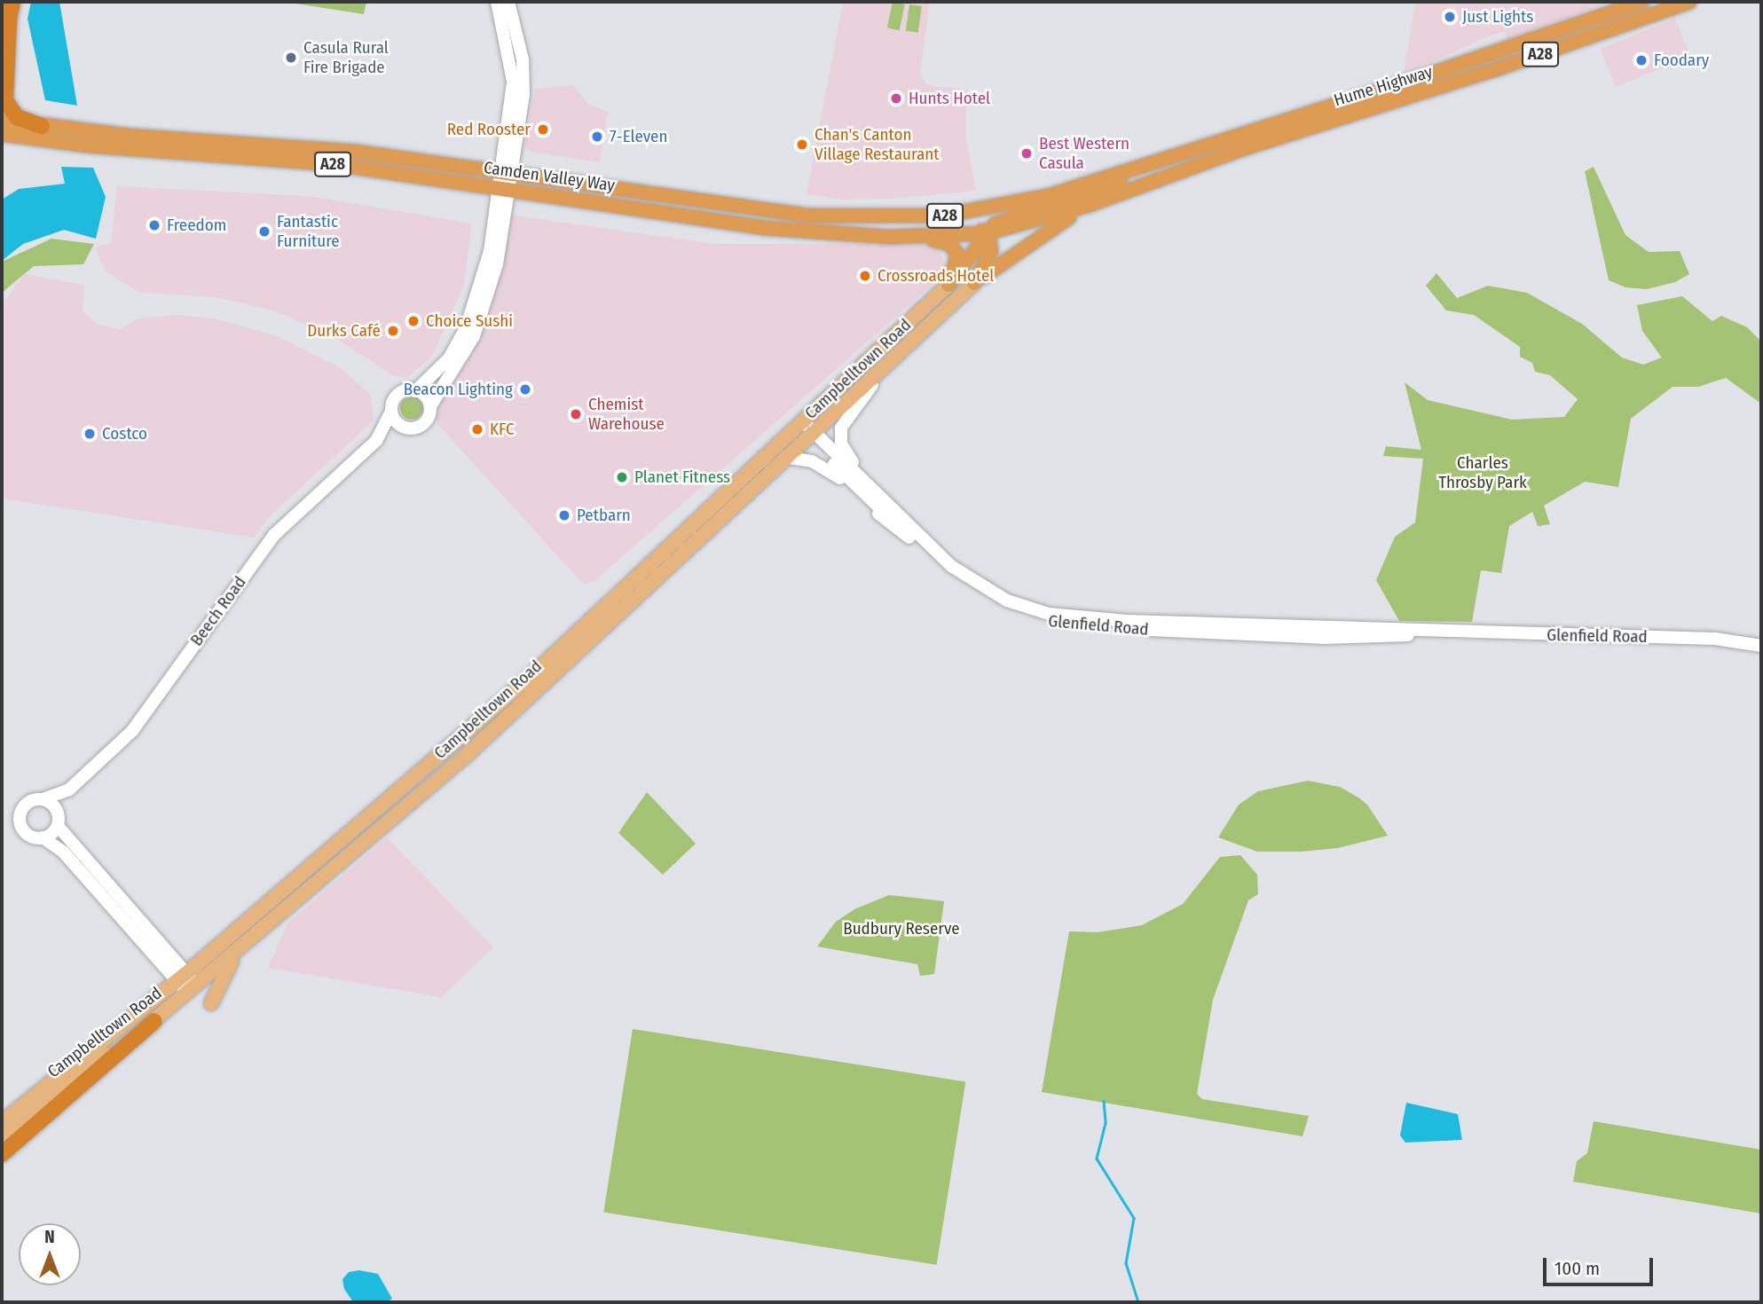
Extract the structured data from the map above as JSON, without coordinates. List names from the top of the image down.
{
  "streets": {
    "highway": ["A28", "Hume Highway", "Camden Valley Way"],
    "main road": ["Campbelltown Road", "Beech Road", "Glenfield Road"]
  },
  "crossings": [
    ["A28", "Hume Highway"],
    ["A28", "Camden Valley Way"],
    ["A28", "Campbelltown Road"],
    ["Hume Highway", "Camden Valley Way"],
    ["Campbelltown Road", "Glenfield Road"]
  ],
  "parks": ["Charles Throsby Park", "Budbury Reserve"],
  "places": [
    "Just Lights",
    "Casula Rural Fire Brigade",
    "Foodary",
    "Hunts Hotel",
    "Red Rooster",
    "7-Eleven",
    "Chan's Canton Village Restaurant",
    "Best Western Casula",
    "Freedom",
    "Fantastic Furniture",
    "Crossroads Hotel",
    "Choice Sushi",
    "Durks Café",
    "Beacon Lighting",
    "Chemist Warehouse",
    "KFC",
    "Costco",
    "Planet Fitness",
    "Petbarn"
  ],
  "scale_bar": "100 m",
  "north": "top"
}
